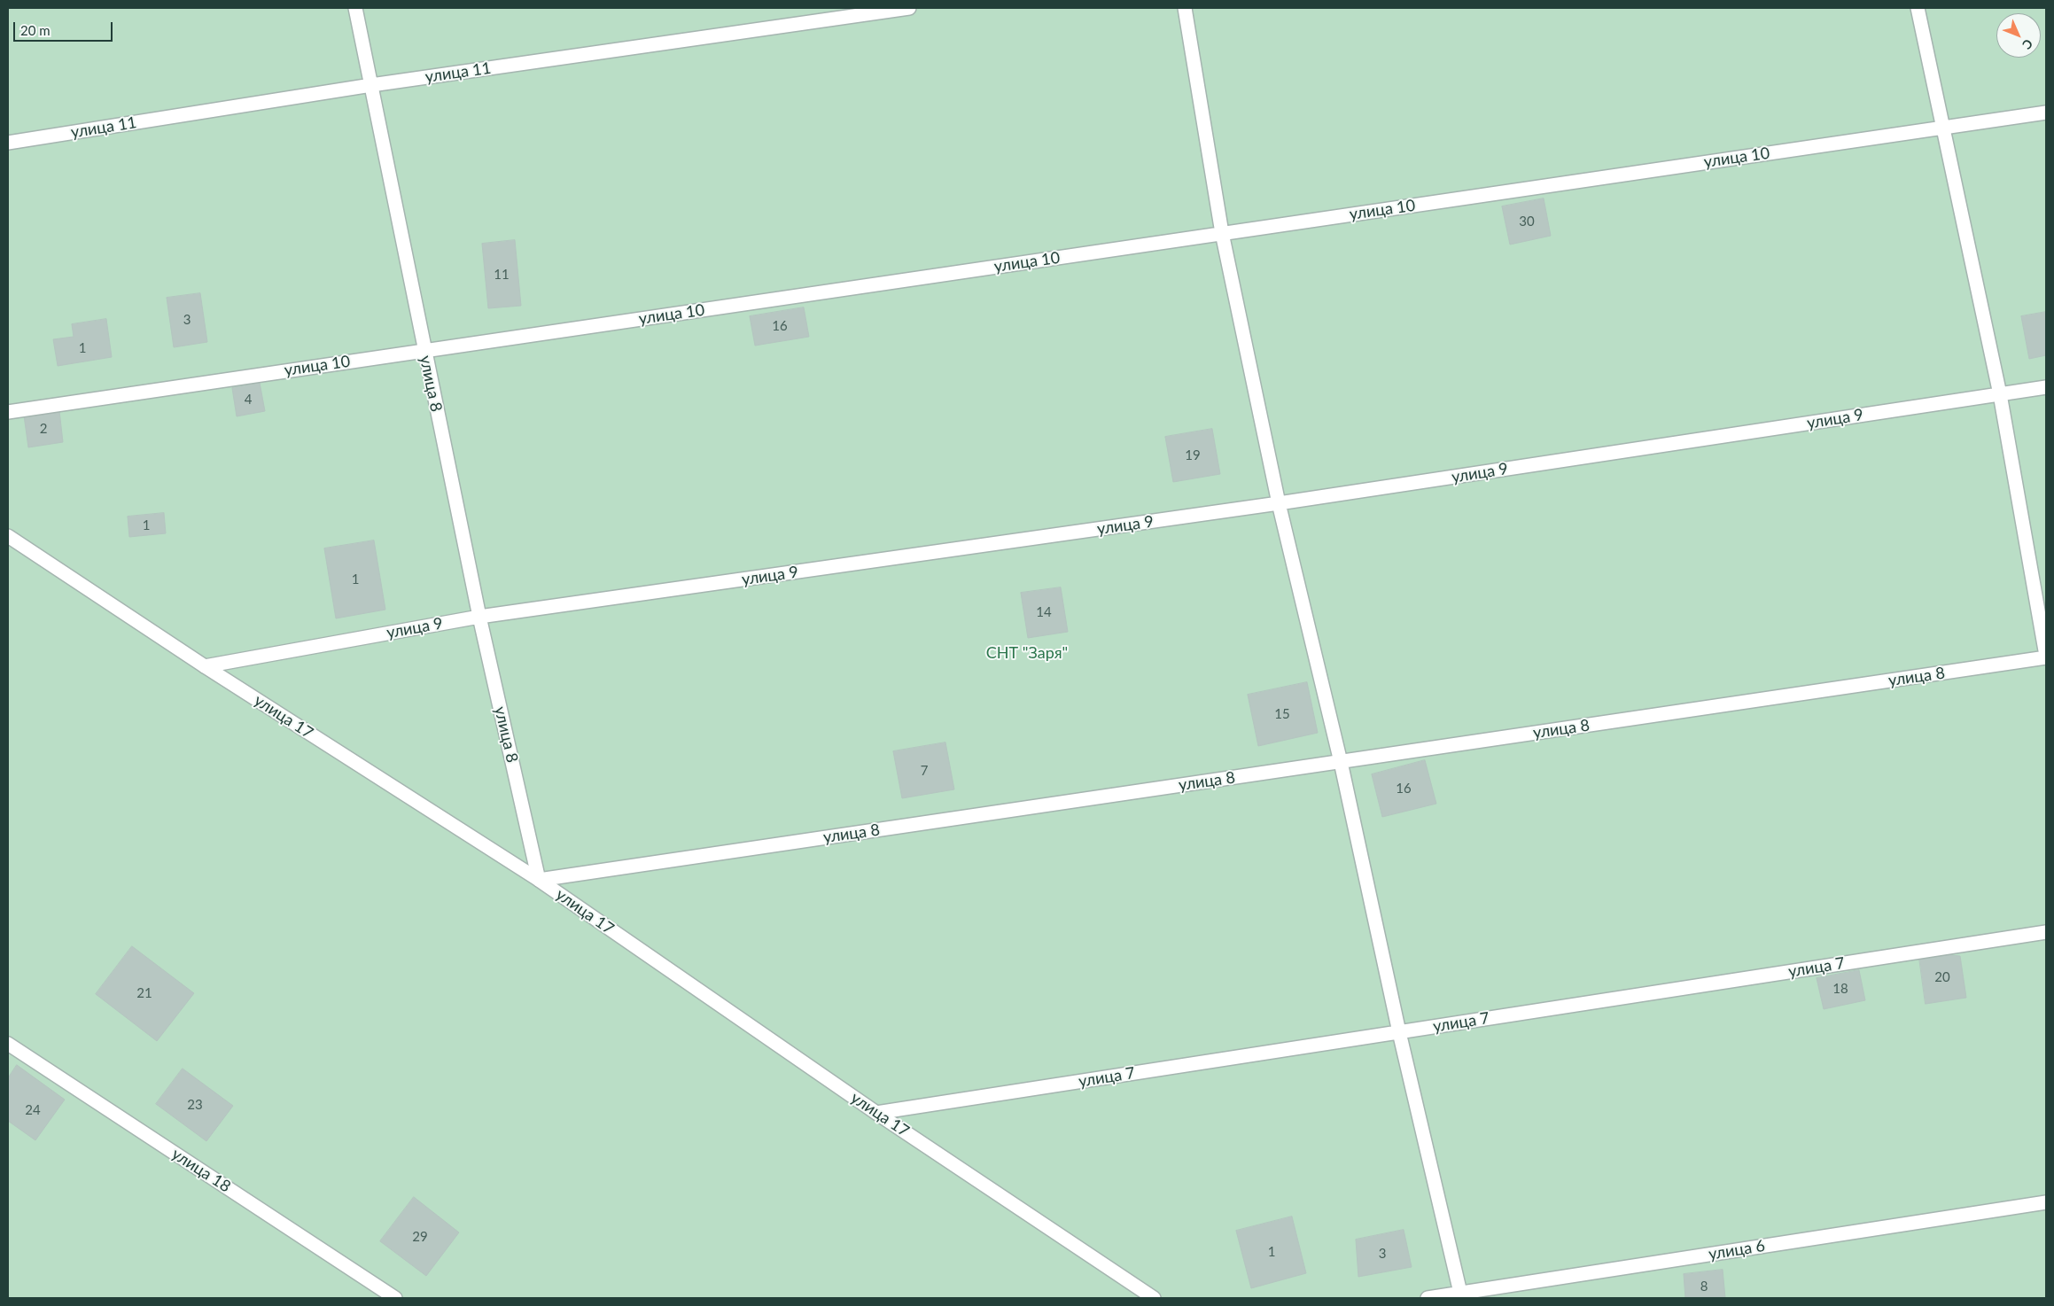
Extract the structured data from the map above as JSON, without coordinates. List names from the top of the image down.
{
  "streets": {
    "street": [
      "улица 11",
      "улица 10",
      "улица 8",
      "улица 9",
      "улица 17",
      "улица 7",
      "улица 18",
      "улица 6"
    ]
  },
  "crossings": [
    ["улица 11", "улица 8"],
    ["улица 10", "улица 8"],
    ["улица 8", "улица 9"],
    ["улица 8", "улица 17"],
    ["улица 9", "улица 17"],
    ["улица 17", "улица 7"]
  ],
  "parks": ["СНТ \"Заря\""],
  "house_numbers": [
    "30",
    "11",
    "3",
    "16",
    "1",
    "4",
    "2",
    "19",
    "1",
    "1",
    "14",
    "15",
    "7",
    "16",
    "20",
    "18",
    "21",
    "23",
    "24",
    "29",
    "1",
    "3",
    "8"
  ],
  "scale_bar": "20 m",
  "north": "bottom right"
}
